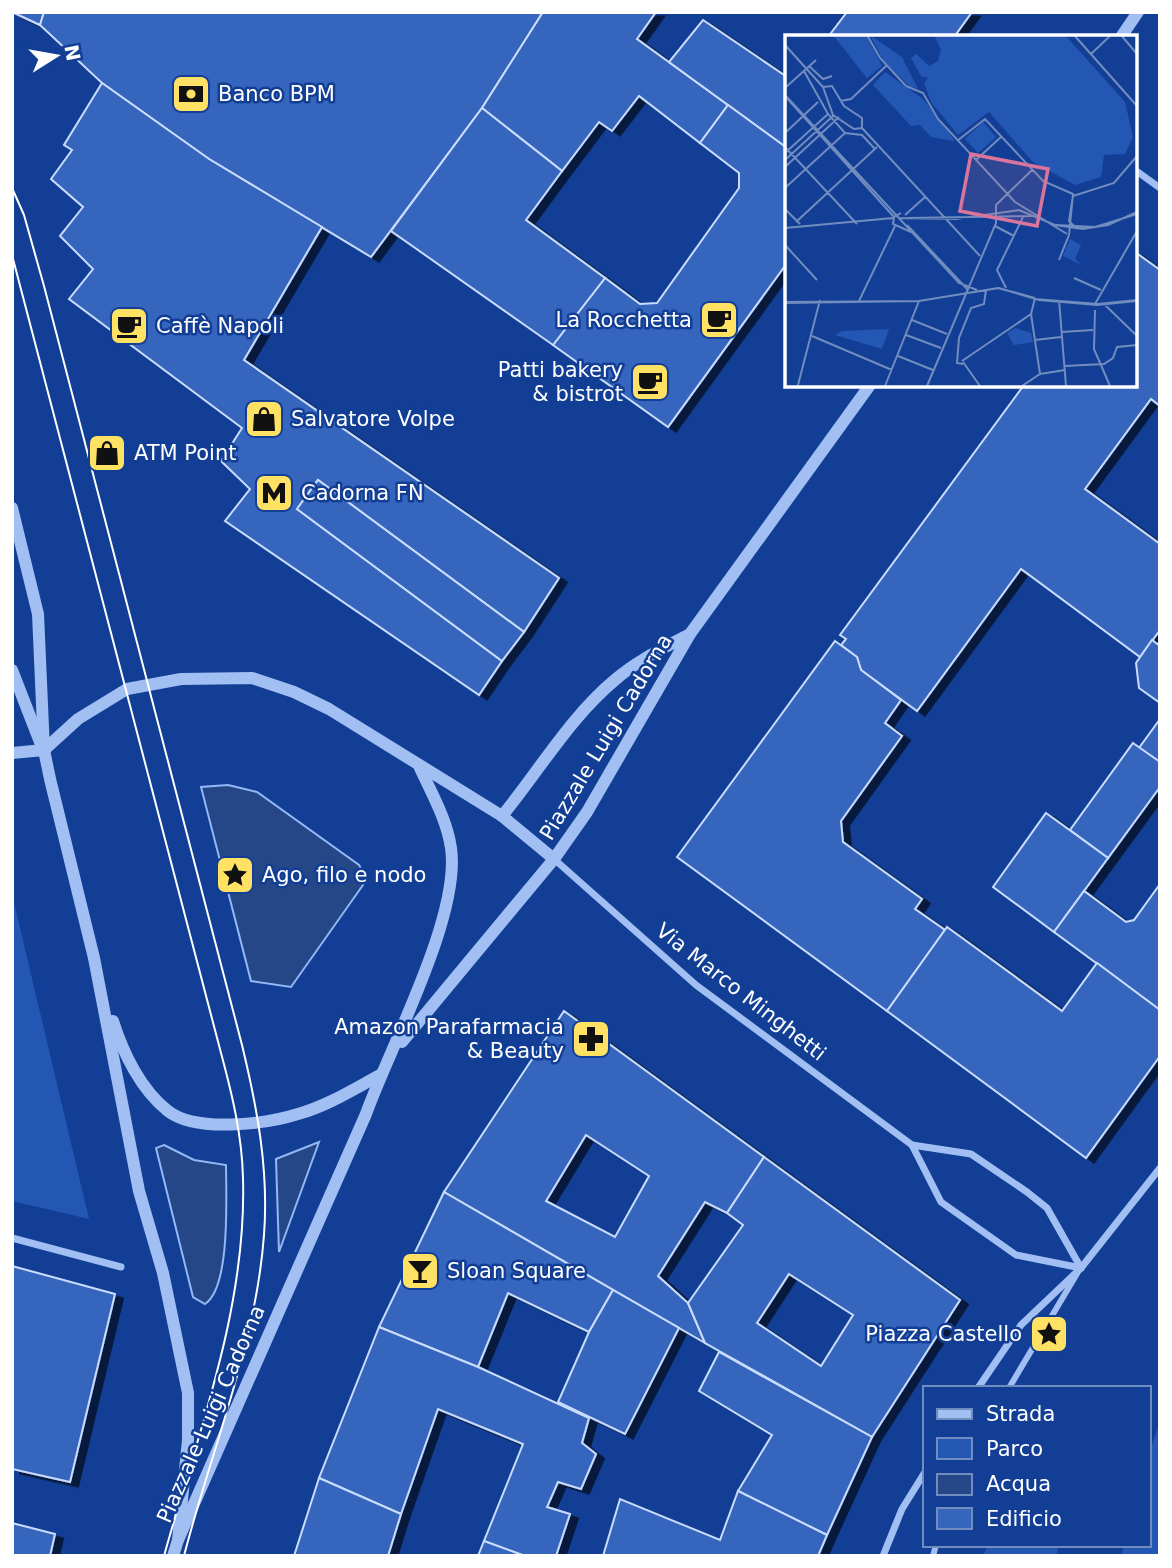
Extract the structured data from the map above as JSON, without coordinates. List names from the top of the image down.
{
  "streets": {
    "street": ["Piazzale Luigi Cadorna", "Via Marco Minghetti"]
  },
  "crossings": [
    ["Piazzale Luigi Cadorna", "Via Marco Minghetti"]
  ],
  "places": {
    "bank": ["Banco BPM"],
    "cafe": ["La Rocchetta", "Caffè Napoli", "Patti bakery & bistrot"],
    "shop": ["Salvatore Volpe", "ATM Point"],
    "metro station": ["Cadorna FN"],
    "place": ["Ago, filo e nodo", "Piazza Castello"],
    "pharmacy": ["Amazon Parafarmacia & Beauty"],
    "bar": ["Sloan Square"]
  },
  "legend": [
    "Strada",
    "Parco",
    "Acqua",
    "Edificio"
  ],
  "north": "right"
}
